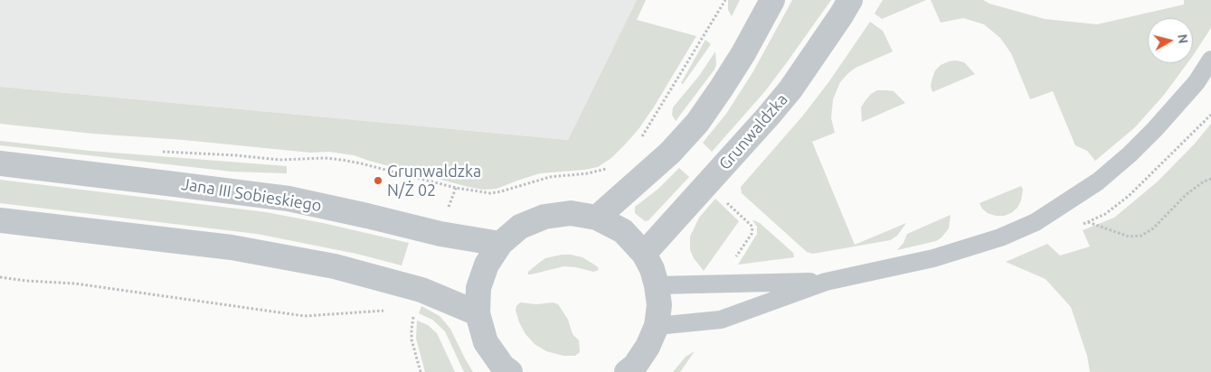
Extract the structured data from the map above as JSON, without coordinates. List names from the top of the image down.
{
  "streets": {
    "street": ["Grunwaldzka", "Jana III Sobieskiego"]
  },
  "places": ["Grunwaldzka N/Ż 02"],
  "north": "right"
}
